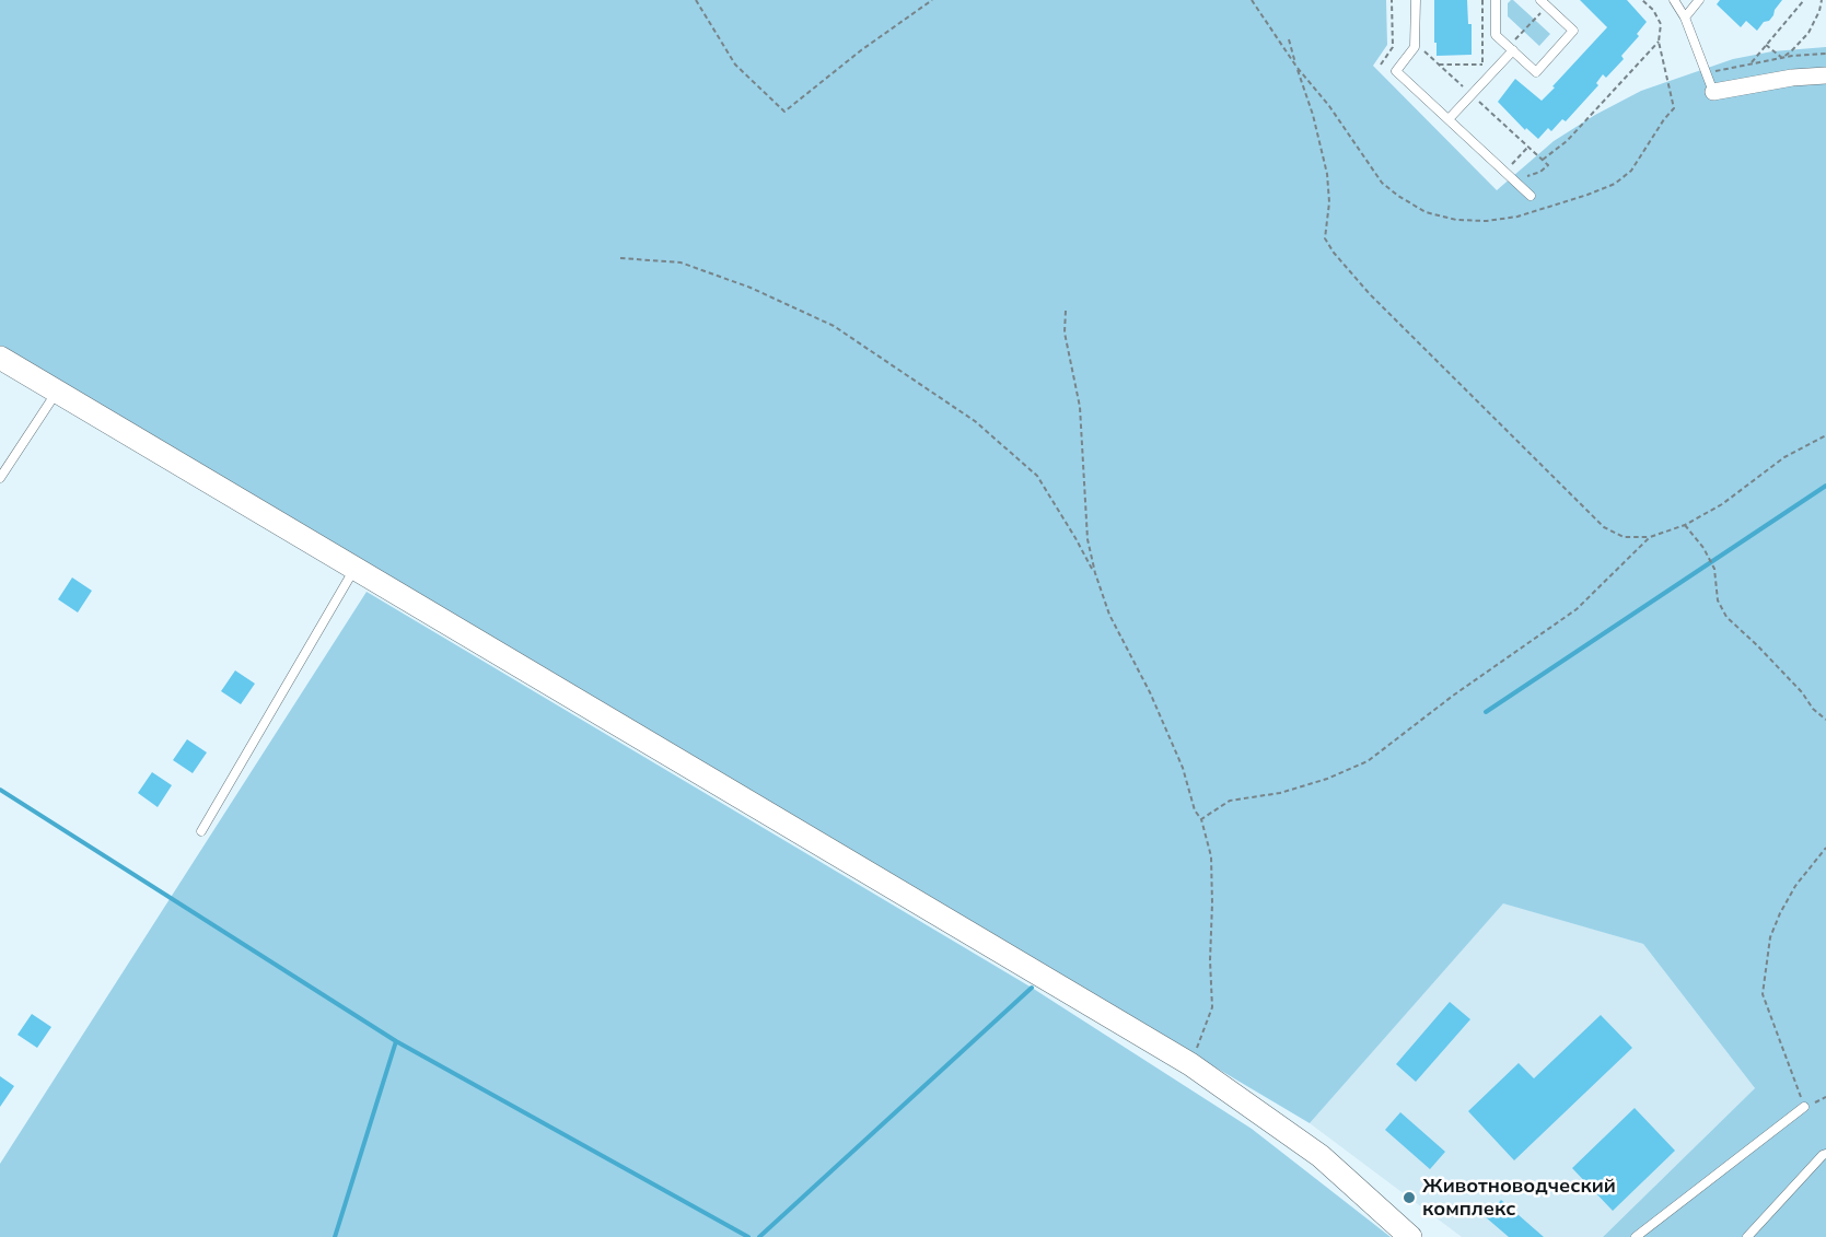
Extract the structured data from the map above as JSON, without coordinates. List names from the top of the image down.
{
  "places": ["Животноводческий комплекс"]
}
